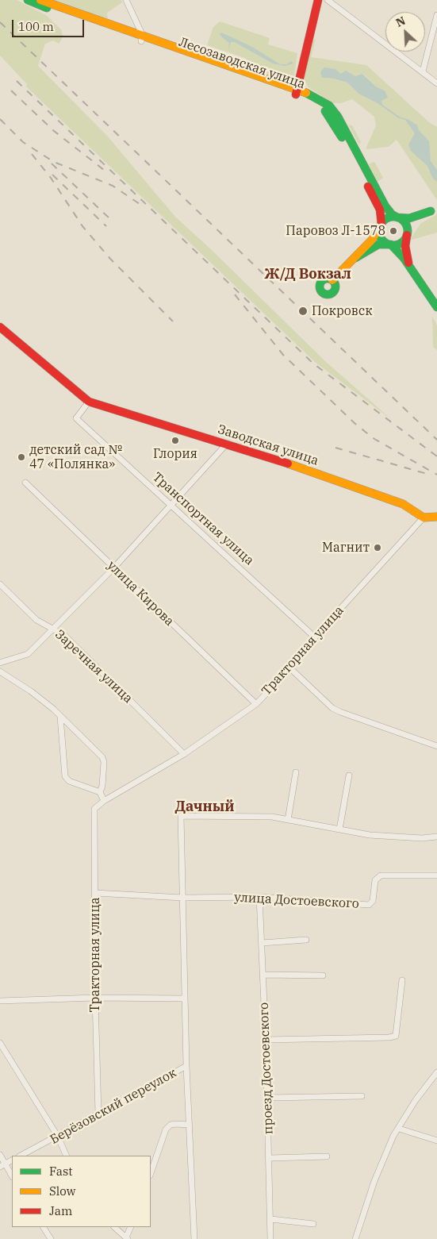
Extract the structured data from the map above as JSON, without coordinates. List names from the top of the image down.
{
  "streets": {
    "main road": ["Лесозаводская улица", "Заводская улица"],
    "street": [
      "Транспортная улица",
      "улица Кирова",
      "Тракторная улица",
      "Заречная улица",
      "улица Достоевского",
      "проезд Достоевского",
      "Берёзовский переулок"
    ]
  },
  "crossings": [
    ["Заводская улица", "Транспортная улица"],
    ["Заводская улица", "Тракторная улица"],
    ["Транспортная улица", "Тракторная улица"],
    ["улица Кирова", "Тракторная улица"],
    ["Тракторная улица", "Заречная улица"],
    ["Тракторная улица", "улица Достоевского"],
    ["Тракторная улица", "Берёзовский переулок"],
    ["улица Достоевского", "проезд Достоевского"]
  ],
  "districts": ["Ж/Д Вокзал", "Дачный"],
  "places": [
    "Паровоз Л-1578",
    "Покровск",
    "Глория",
    "детский сад № 47 «Полянка»",
    "Магнит"
  ],
  "legend": ["Fast", "Slow", "Jam"],
  "scale_bar": "100 m",
  "north": "top left"
}
